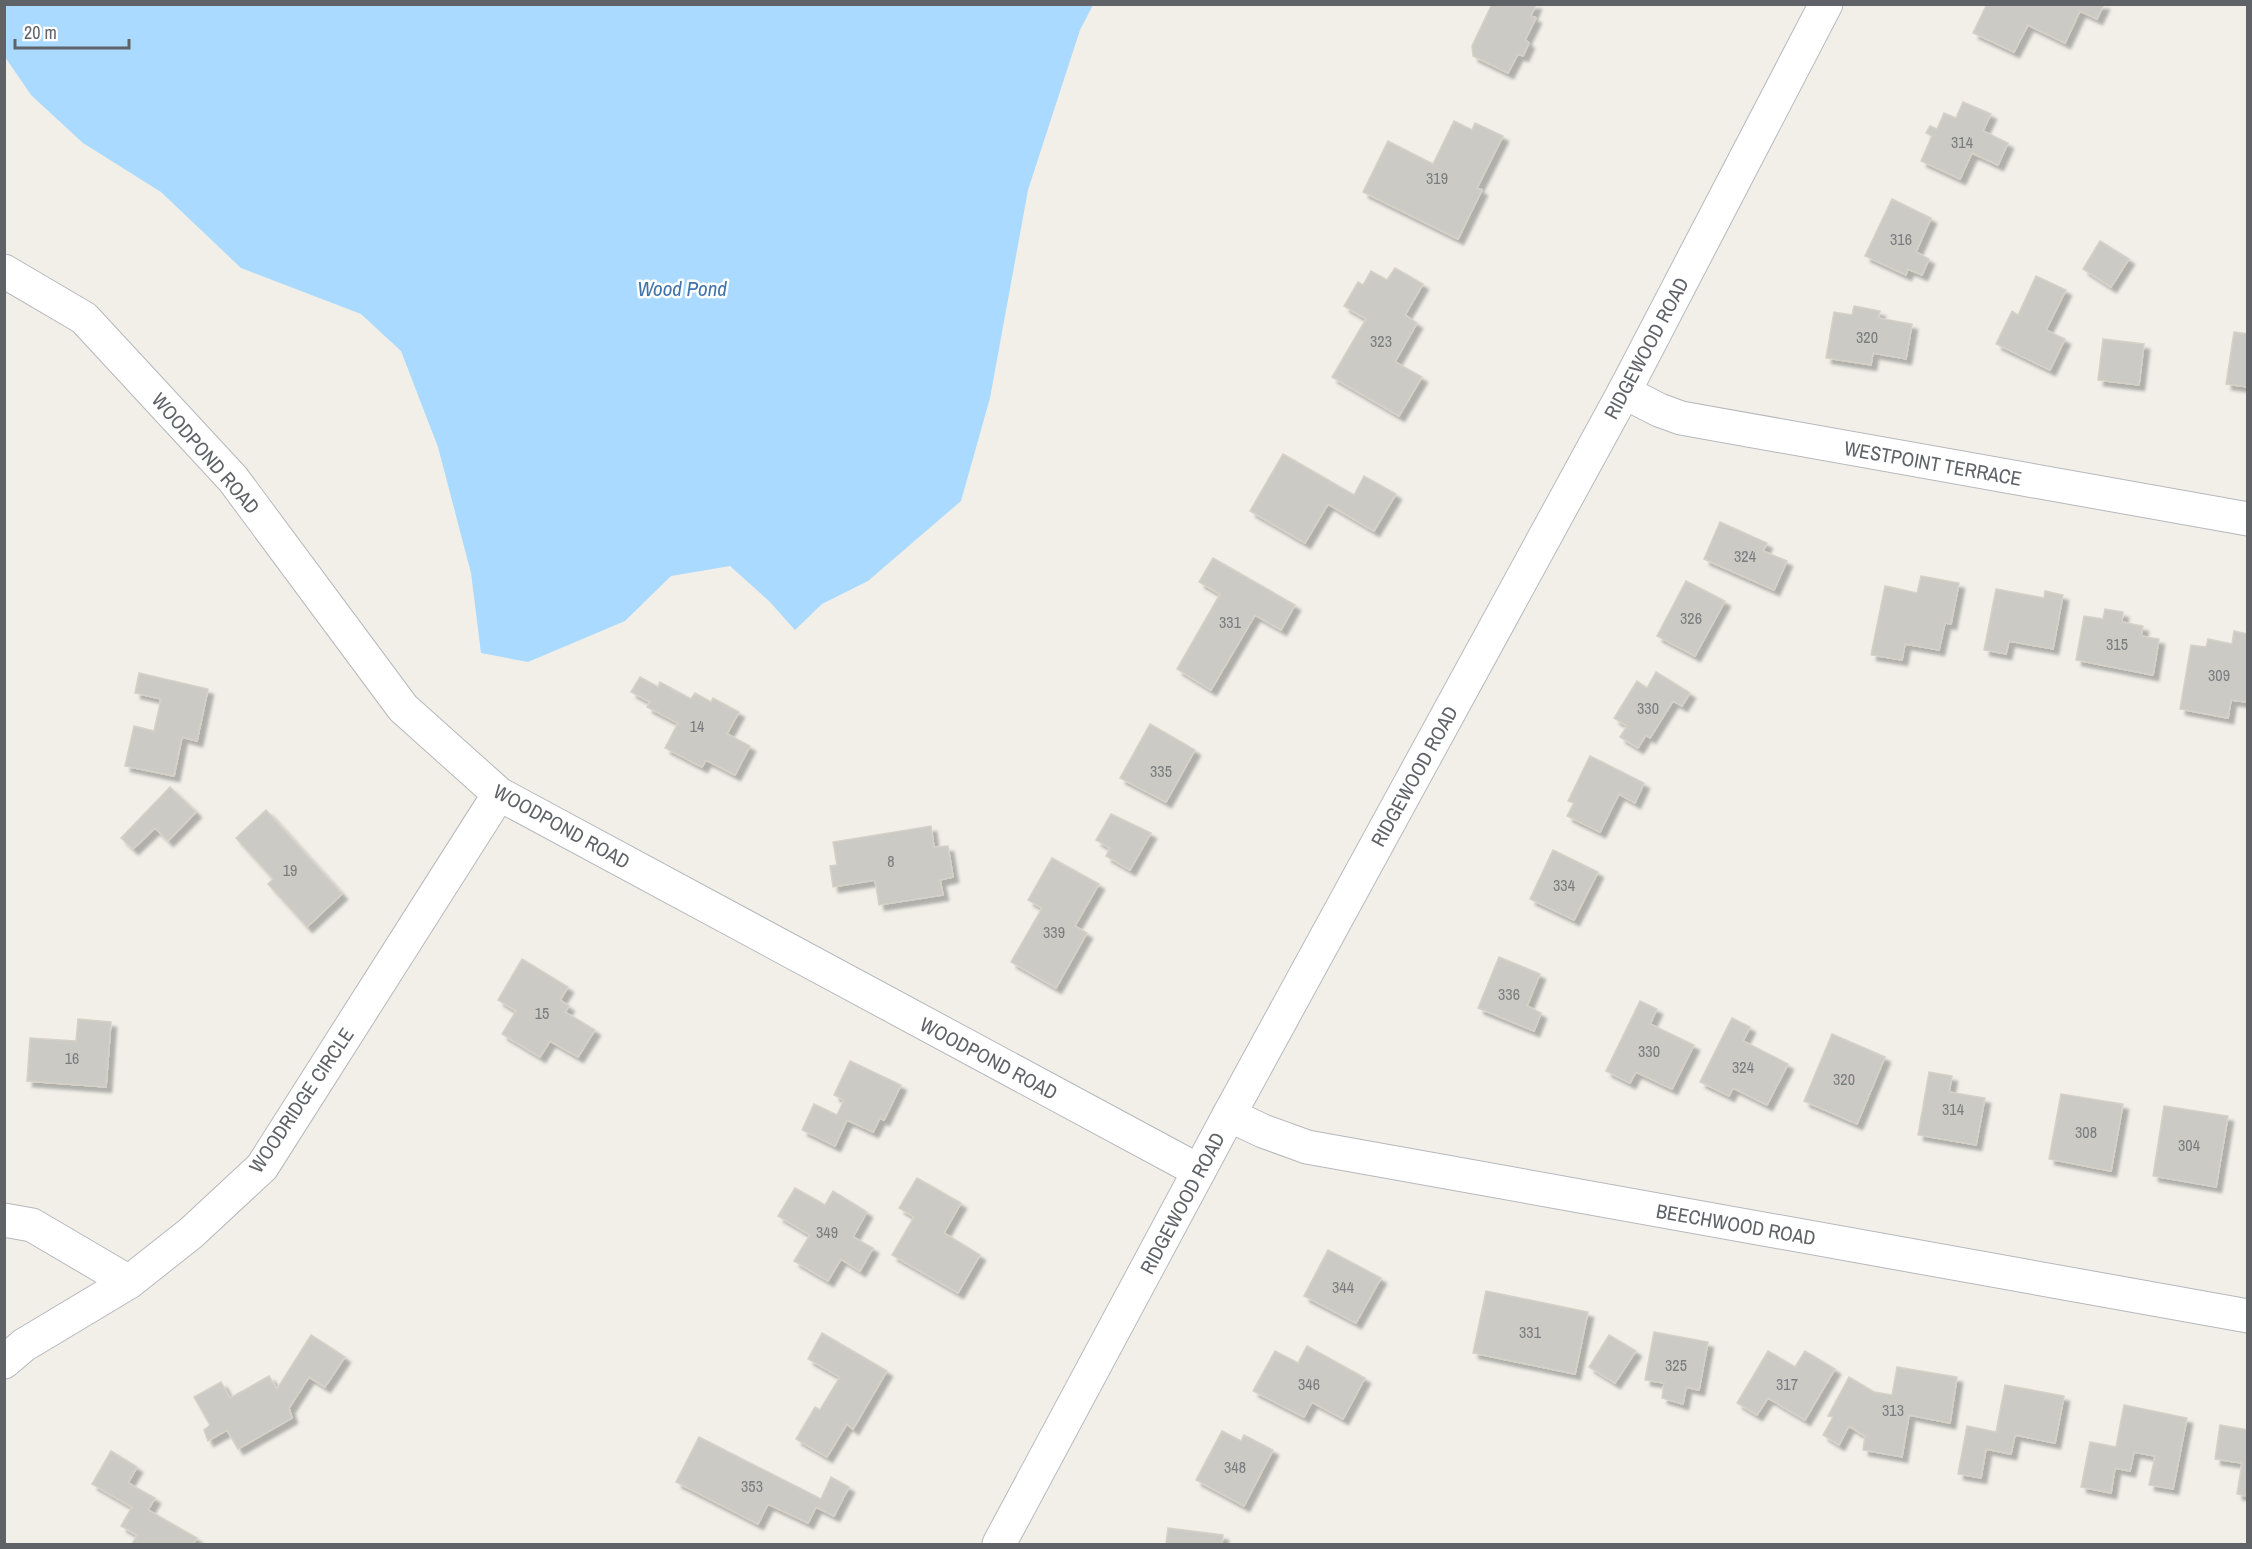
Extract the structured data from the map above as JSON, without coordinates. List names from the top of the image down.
{
  "streets": {
    "street": [
      "RIDGEWOOD ROAD",
      "WOODPOND ROAD",
      "WESTPOINT TERRACE",
      "WOODRIDGE CIRCLE",
      "BEECHWOOD ROAD"
    ]
  },
  "crossings": [
    ["RIDGEWOOD ROAD", "WOODPOND ROAD"],
    ["RIDGEWOOD ROAD", "WESTPOINT TERRACE"],
    ["RIDGEWOOD ROAD", "BEECHWOOD ROAD"],
    ["WOODPOND ROAD", "WOODRIDGE CIRCLE"]
  ],
  "water": ["Wood Pond"],
  "house_numbers": [
    "314",
    "319",
    "316",
    "320",
    "323",
    "324",
    "326",
    "331",
    "315",
    "309",
    "330",
    "14",
    "335",
    "8",
    "19",
    "334",
    "339",
    "336",
    "15",
    "330",
    "16",
    "324",
    "320",
    "314",
    "308",
    "304",
    "349",
    "344",
    "331",
    "325",
    "346",
    "317",
    "313",
    "348",
    "353"
  ],
  "scale_bar": "20 m"
}
